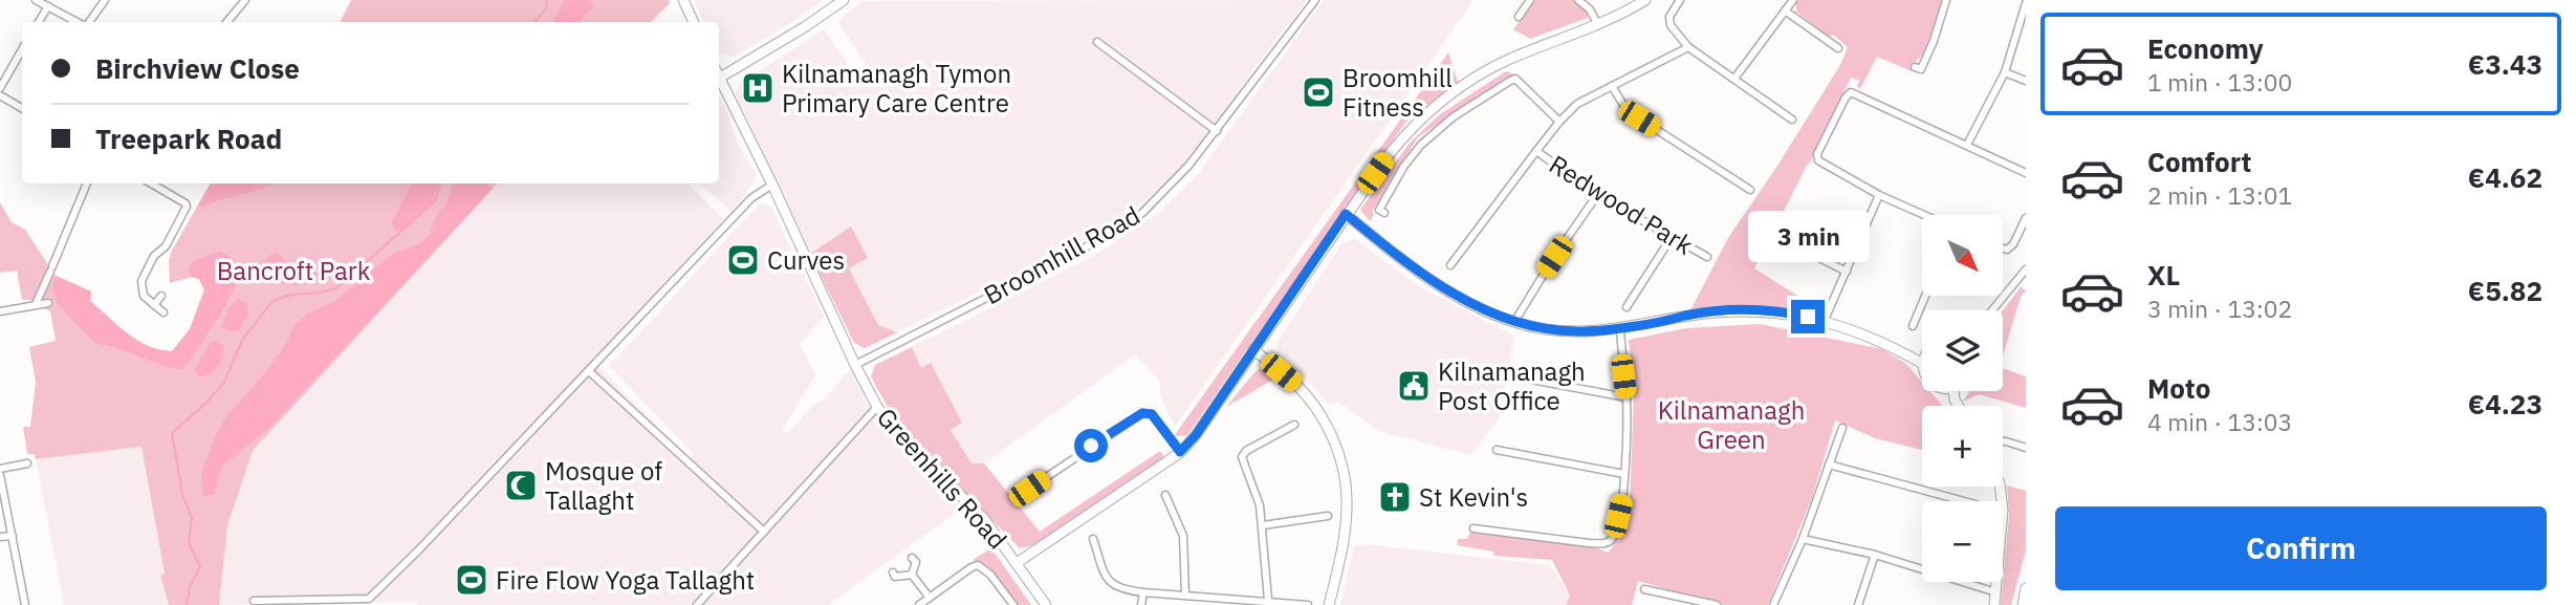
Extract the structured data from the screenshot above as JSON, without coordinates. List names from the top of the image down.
{
  "streets": {
    "street": ["Redwood Park", "Broomhill Road", "Greenhills Road"]
  },
  "crossings": [
    ["Broomhill Road", "Greenhills Road"]
  ],
  "parks": ["Bancroft Park", "Kilnamanagh Green"],
  "places": {
    "hospital": ["Kilnamanagh Tymon Primary Care Centre"],
    "sports": ["Broomhill Fitness", "Curves", "Fire Flow Yoga Tallaght"],
    "public building": ["Kilnamanagh Post Office"],
    "mosque": ["Mosque of Tallaght"],
    "church": ["St Kevin's"]
  },
  "north": "bottom right",
  "page": {
    "list": [
      {
        "name": "Economy",
        "note": "1 min · 13:00",
        "value": "€3.43"
      },
      {
        "name": "Comfort",
        "note": "2 min · 13:01",
        "value": "€4.62"
      },
      {
        "name": "XL",
        "note": "3 min · 13:02",
        "value": "€5.82"
      },
      {
        "name": "Moto",
        "note": "4 min · 13:03",
        "value": "€4.23"
      }
    ],
    "banner": ["Birchview Close", "Treepark Road"],
    "bubble": "3 min",
    "map_buttons": ["+", "−"],
    "buttons": "Confirm"
  }
}
